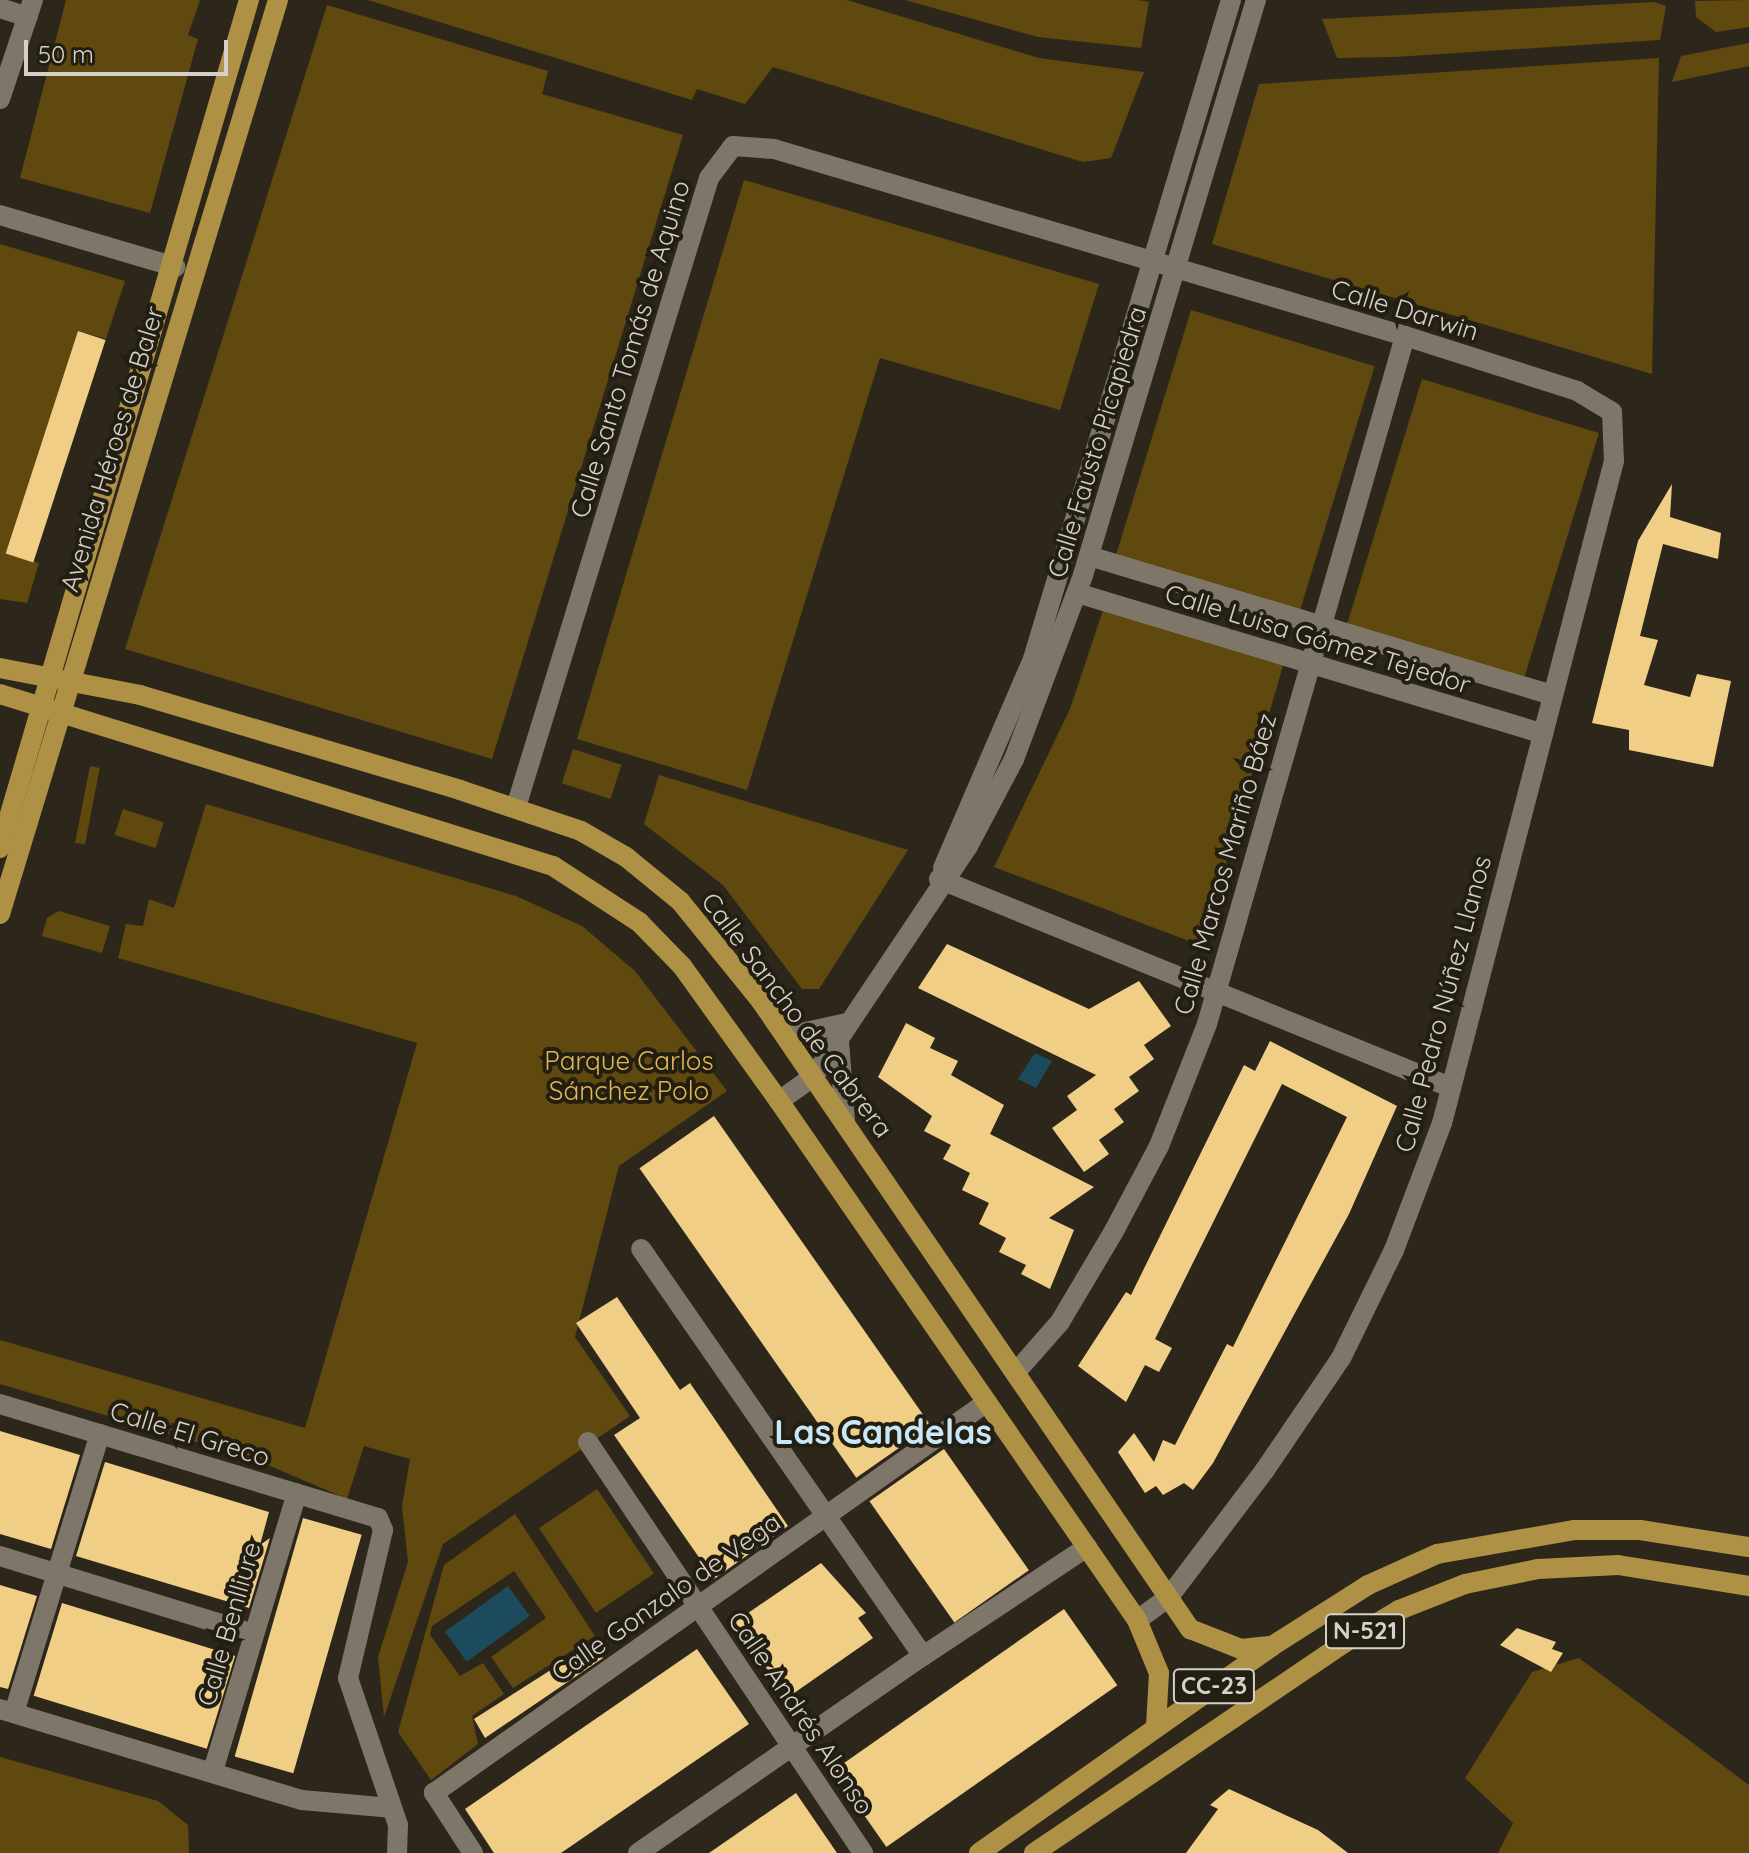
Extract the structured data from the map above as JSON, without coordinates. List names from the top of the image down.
{
  "streets": {
    "main road": [
      "Avenida Héroes de Baler",
      "Calle Sancho de Cabrera",
      "N-521",
      "CC-23"
    ],
    "street": [
      "Calle Darwin",
      "Calle Santo Tomás de Aquino",
      "Calle Fausto Picapiedra",
      "Calle Luisa Gómez Tejedor",
      "Calle Marcos Mariño Báez",
      "Calle Pedro Núñez Llanos",
      "Calle El Greco",
      "Calle Gonzalo de Vega",
      "Calle Benlliure",
      "Calle Andrés Alonso"
    ]
  },
  "crossings": [
    ["Calle Darwin", "Calle Santo Tomás de Aquino"],
    ["Calle Darwin", "Calle Fausto Picapiedra"],
    ["Calle Darwin", "Calle Marcos Mariño Báez"],
    ["Calle Darwin", "Calle Pedro Núñez Llanos"],
    ["Calle Santo Tomás de Aquino", "Calle Fausto Picapiedra"],
    ["Calle Santo Tomás de Aquino", "Calle Sancho de Cabrera"],
    ["Calle Fausto Picapiedra", "Calle Luisa Gómez Tejedor"],
    ["Calle Fausto Picapiedra", "Calle Sancho de Cabrera"],
    ["Avenida Héroes de Baler", "Calle Sancho de Cabrera"],
    ["Calle Luisa Gómez Tejedor", "Calle Marcos Mariño Báez"],
    ["Calle Luisa Gómez Tejedor", "Calle Pedro Núñez Llanos"],
    ["Calle Marcos Mariño Báez", "Calle Sancho de Cabrera"],
    ["Calle Pedro Núñez Llanos", "Calle Sancho de Cabrera"],
    ["Calle Sancho de Cabrera", "N-521"],
    ["Calle Sancho de Cabrera", "CC-23"],
    ["Calle El Greco", "Calle Benlliure"],
    ["Calle Gonzalo de Vega", "Calle Andrés Alonso"],
    ["N-521", "CC-23"]
  ],
  "districts": ["Las Candelas"],
  "parks": ["Parque Carlos Sánchez Polo"],
  "scale_bar": "50 m"
}
